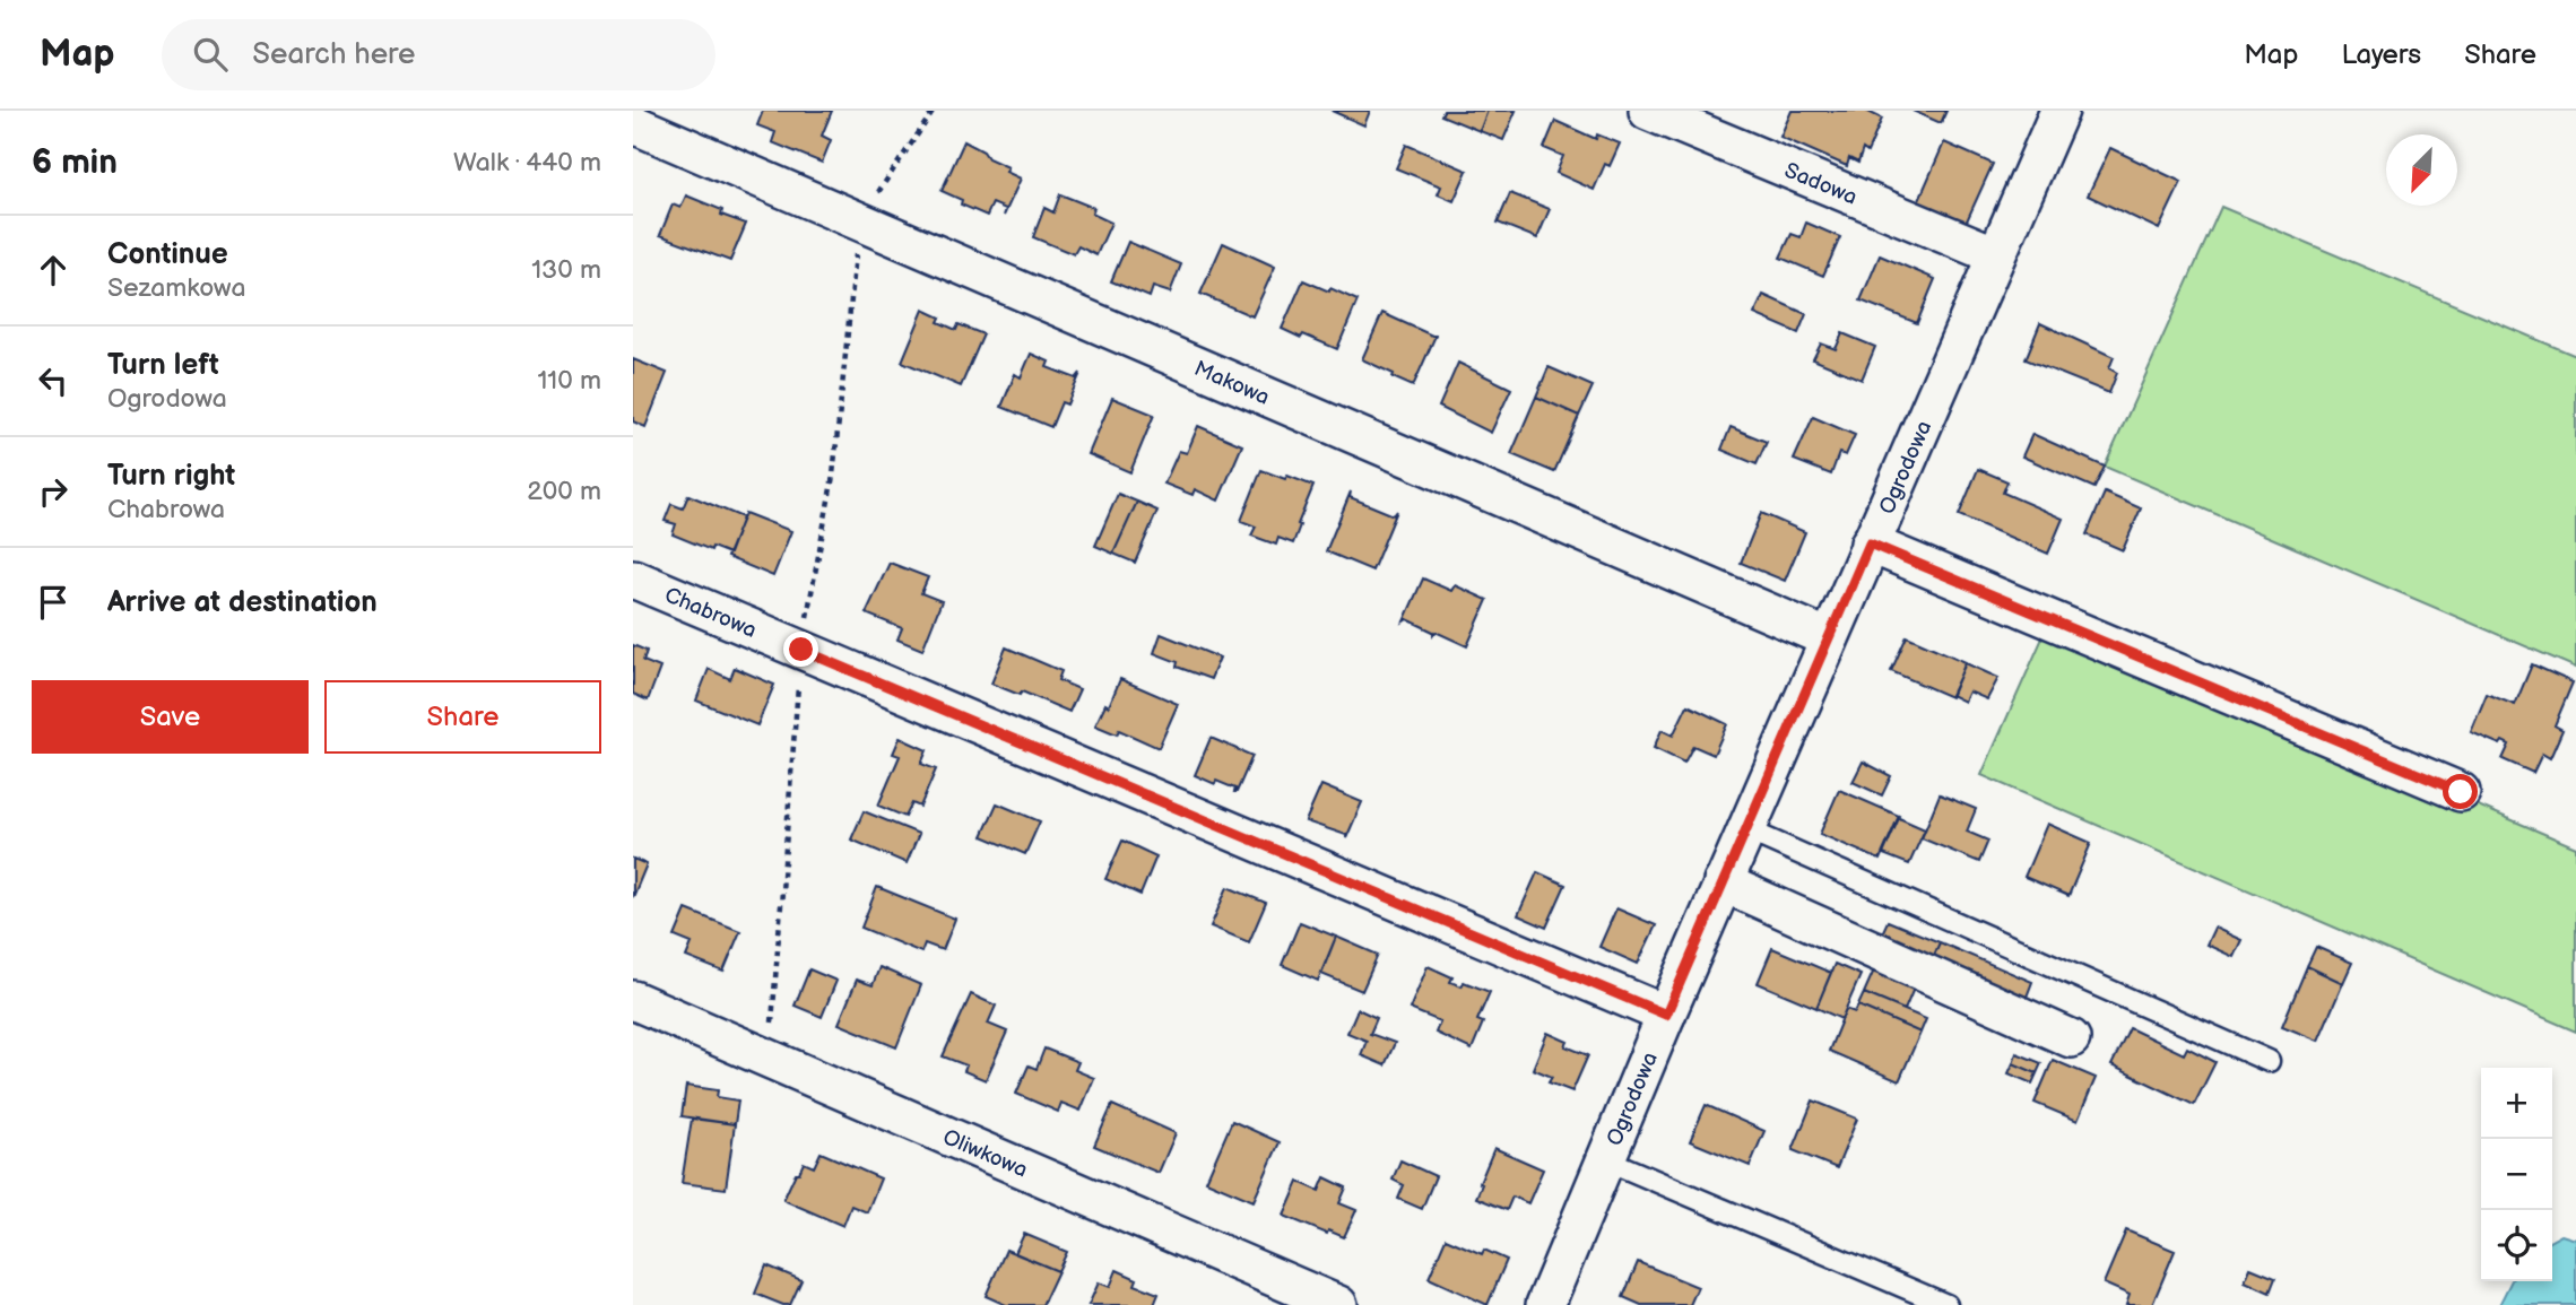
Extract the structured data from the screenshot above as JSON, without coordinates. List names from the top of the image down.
{
  "streets": {
    "street": [
      "Sadowa",
      "Makowa",
      "Ogrodowa",
      "Chabrowa",
      "Oliwkowa"
    ]
  },
  "crossings": [
    ["Sadowa", "Ogrodowa"],
    ["Makowa", "Ogrodowa"],
    ["Ogrodowa", "Chabrowa"]
  ],
  "north": "bottom left",
  "page": {
    "header": "Map",
    "search": "Search here",
    "nav": ["Map", "Layers", "Share"],
    "heading": ["6 min", "Walk · 440 m"],
    "list": [
      ["Continue", "Sezamkowa", "130 m"],
      ["Turn left", "Ogrodowa", "110 m"],
      ["Turn right", "Chabrowa", "200 m"],
      "Arrive at destination"
    ],
    "buttons": ["Save", "Share"],
    "map_buttons": ["+", "−"]
  }
}
